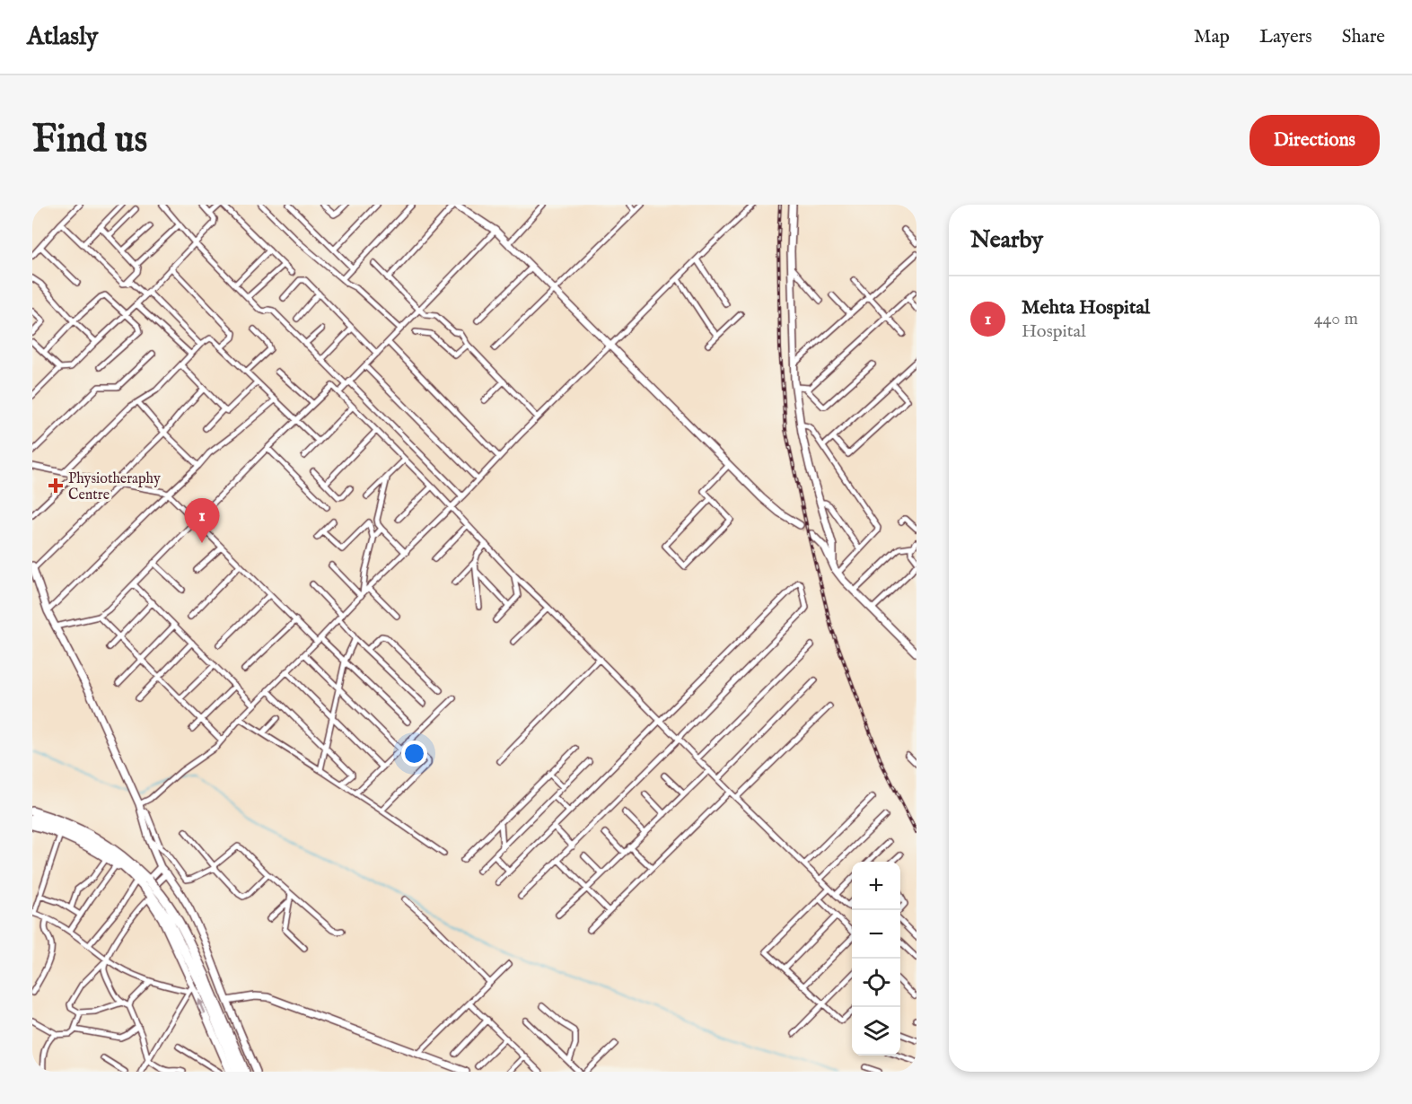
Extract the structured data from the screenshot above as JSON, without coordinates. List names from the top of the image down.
{
  "places": {
    "health": ["Physiotheraphy Centre"]
  },
  "page": {
    "header": "Atlasly",
    "nav": ["Map", "Layers", "Share"],
    "buttons": "Directions",
    "title": "Find us",
    "heading": "Nearby",
    "list": [
      {
        "mark": "1",
        "name": "Mehta Hospital",
        "note": "Hospital",
        "value": "440 m"
      }
    ],
    "pins": "1",
    "map_buttons": ["+", "−"]
  }
}
